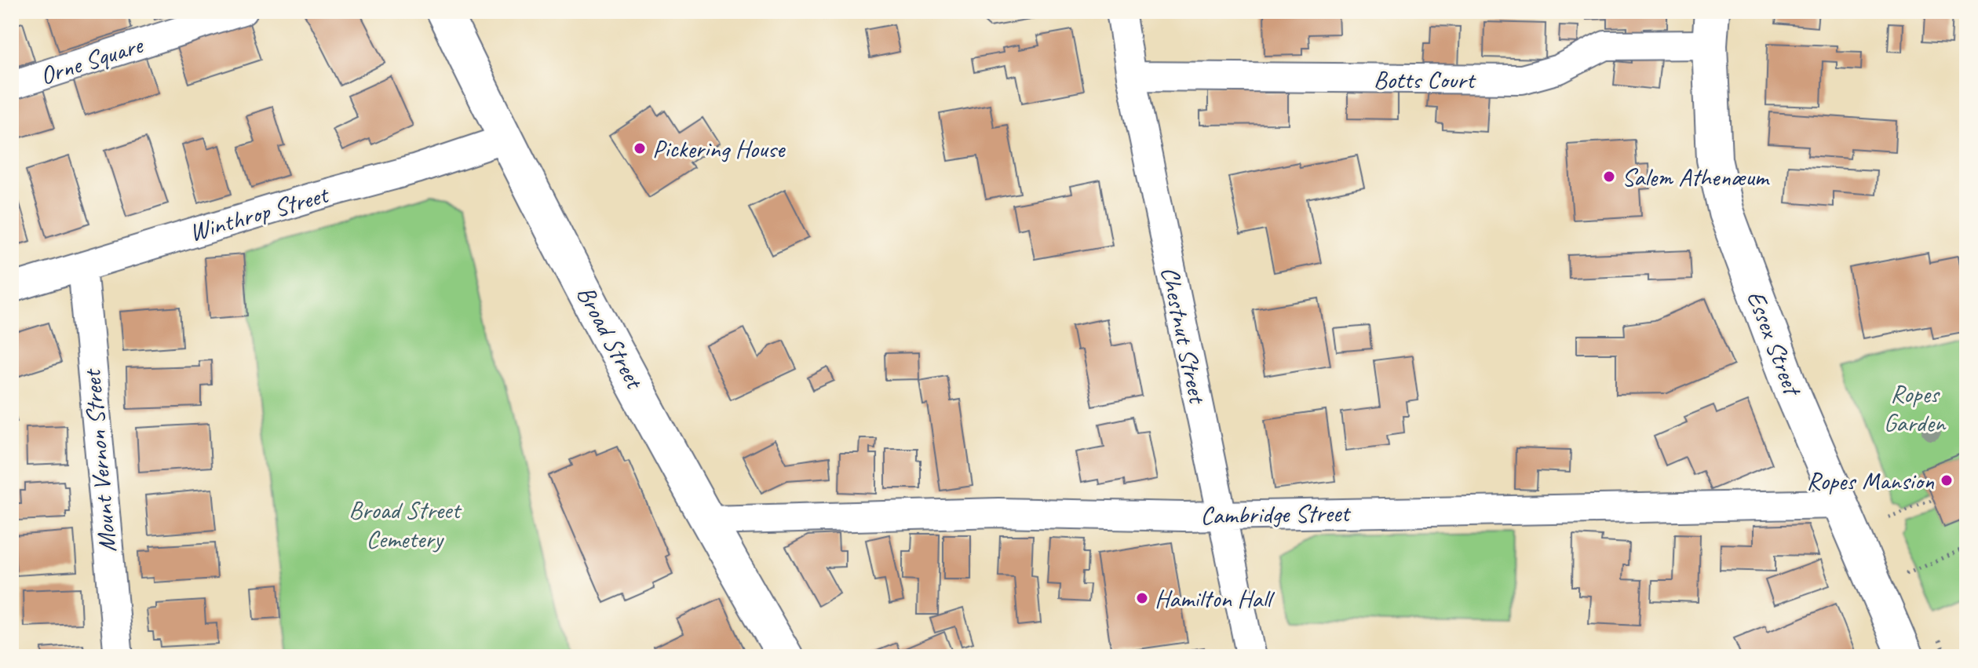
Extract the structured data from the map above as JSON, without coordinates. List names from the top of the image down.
{
  "streets": {
    "street": [
      "Orne Square",
      "Botts Court",
      "Winthrop Street",
      "Chestnut Street",
      "Broad Street",
      "Essex Street",
      "Mount Vernon Street",
      "Cambridge Street"
    ]
  },
  "crossings": [
    ["Botts Court", "Chestnut Street"],
    ["Botts Court", "Essex Street"],
    ["Winthrop Street", "Broad Street"],
    ["Winthrop Street", "Mount Vernon Street"],
    ["Chestnut Street", "Cambridge Street"],
    ["Broad Street", "Cambridge Street"],
    ["Essex Street", "Cambridge Street"]
  ],
  "parks": ["Ropes Garden", "Broad Street Cemetery"],
  "places": [
    "Pickering House",
    "Salem Athenæum",
    "Ropes Mansion",
    "Hamilton Hall"
  ]
}
